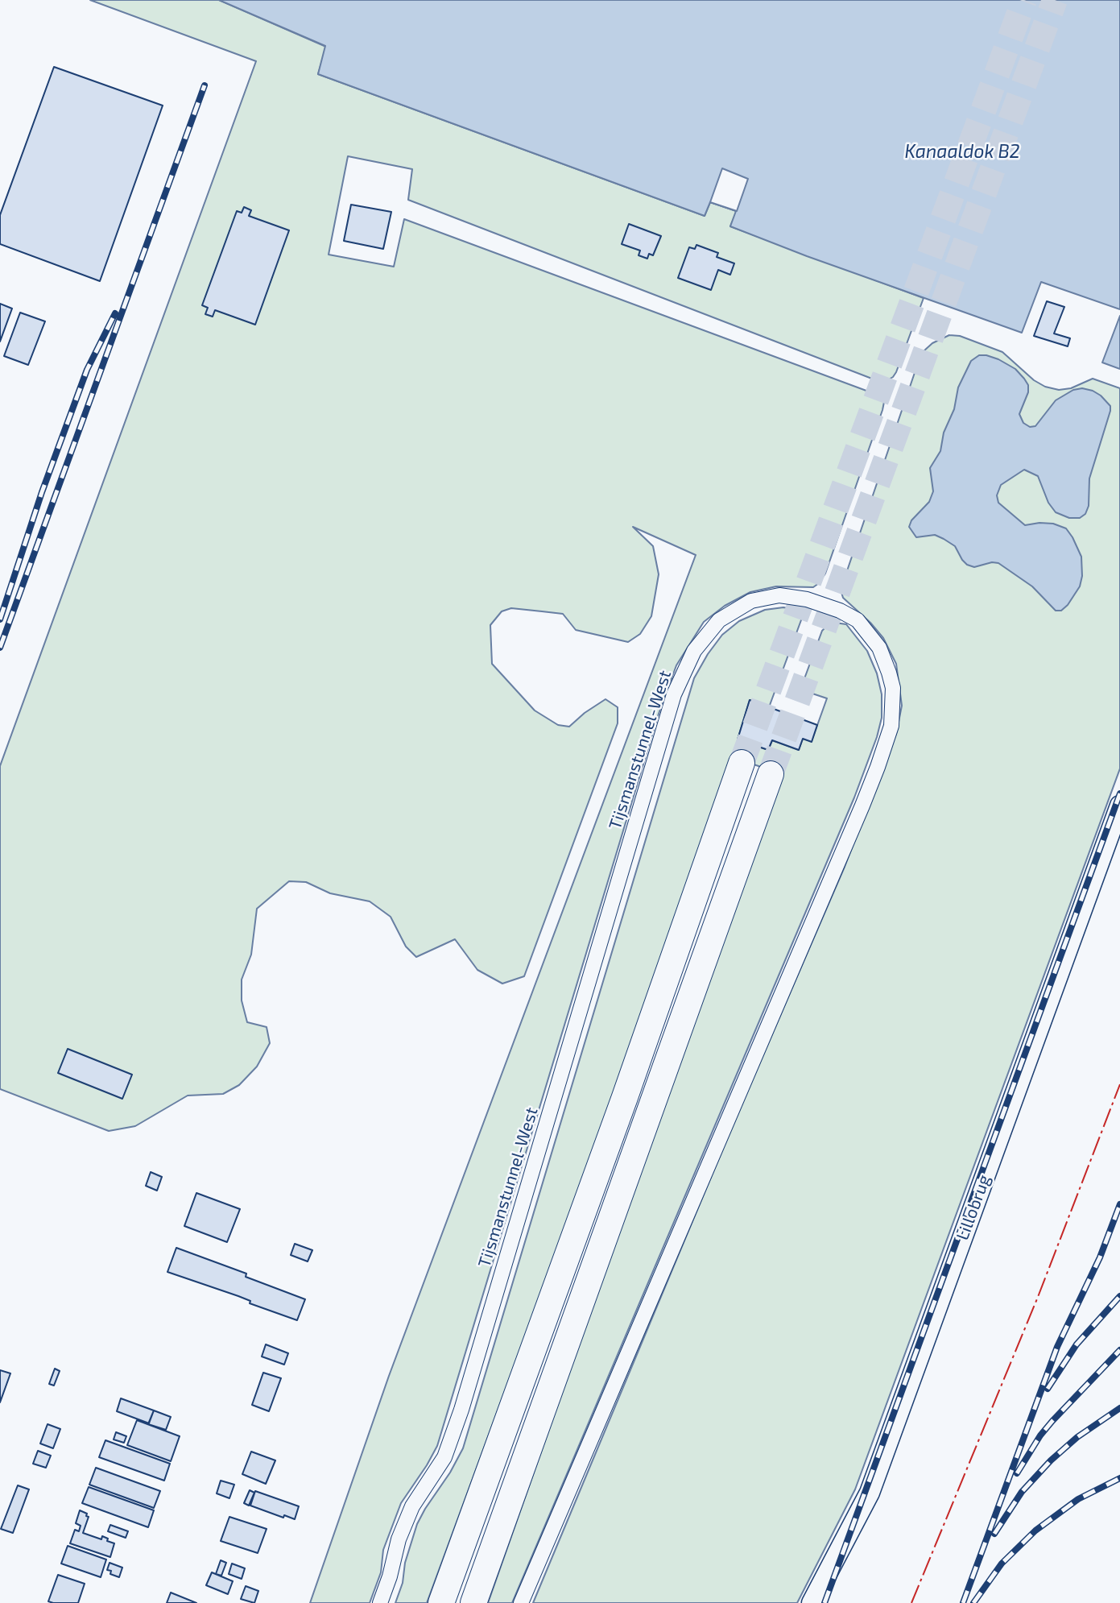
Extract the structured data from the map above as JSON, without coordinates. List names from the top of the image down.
{
  "streets": {
    "street": ["Tijsmanstunnel-West", "Lillobrug"]
  },
  "water": ["Kanaaldok B2"]
}
